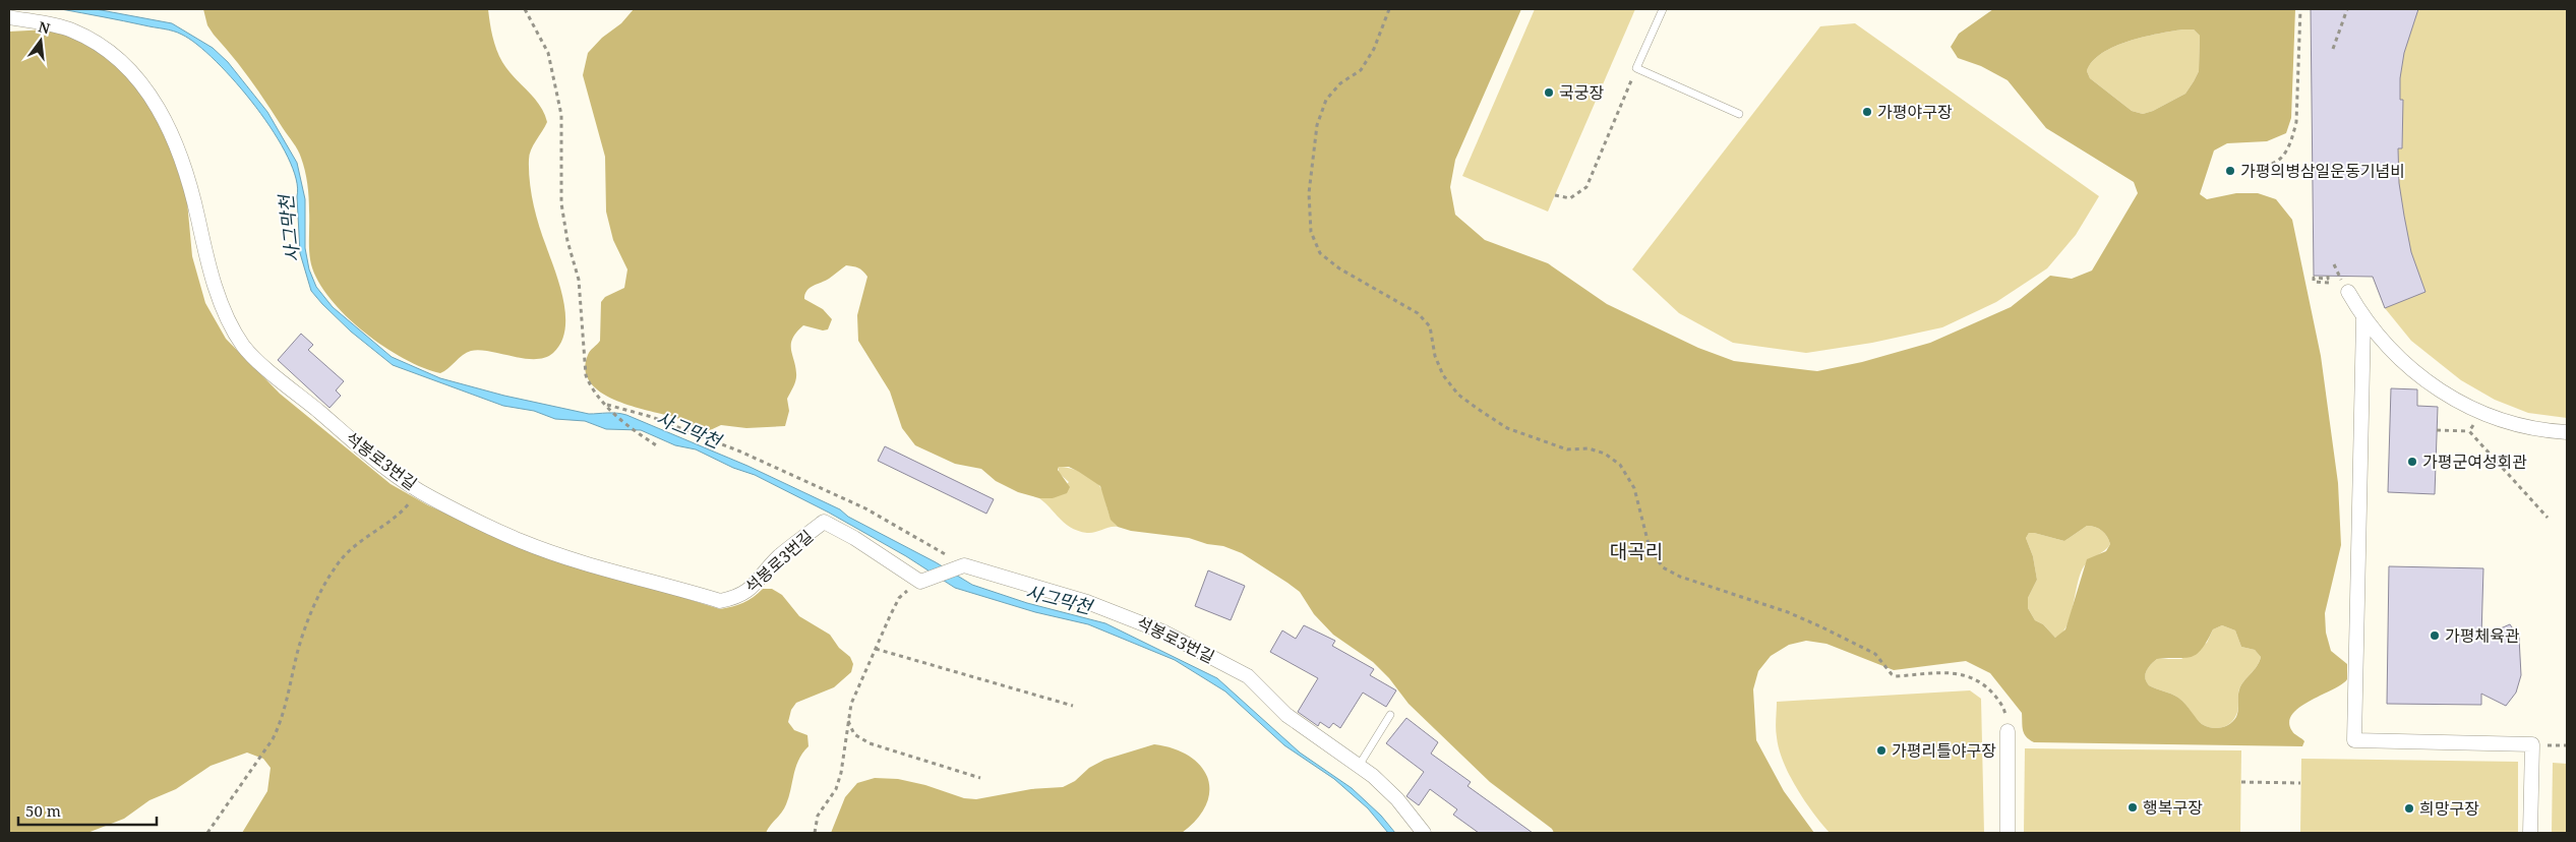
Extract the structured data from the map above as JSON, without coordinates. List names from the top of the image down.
{
  "streets": {
    "street": ["석봉로3번길"]
  },
  "districts": ["대곡리"],
  "water": ["사그막천"],
  "places": [
    "국궁장",
    "가평야구장",
    "가평의병삼일운동기념비",
    "가평군여성회관",
    "가평체육관",
    "가평리틀야구장",
    "행복구장",
    "희망구장"
  ],
  "scale_bar": "50 m",
  "north": "top"
}
